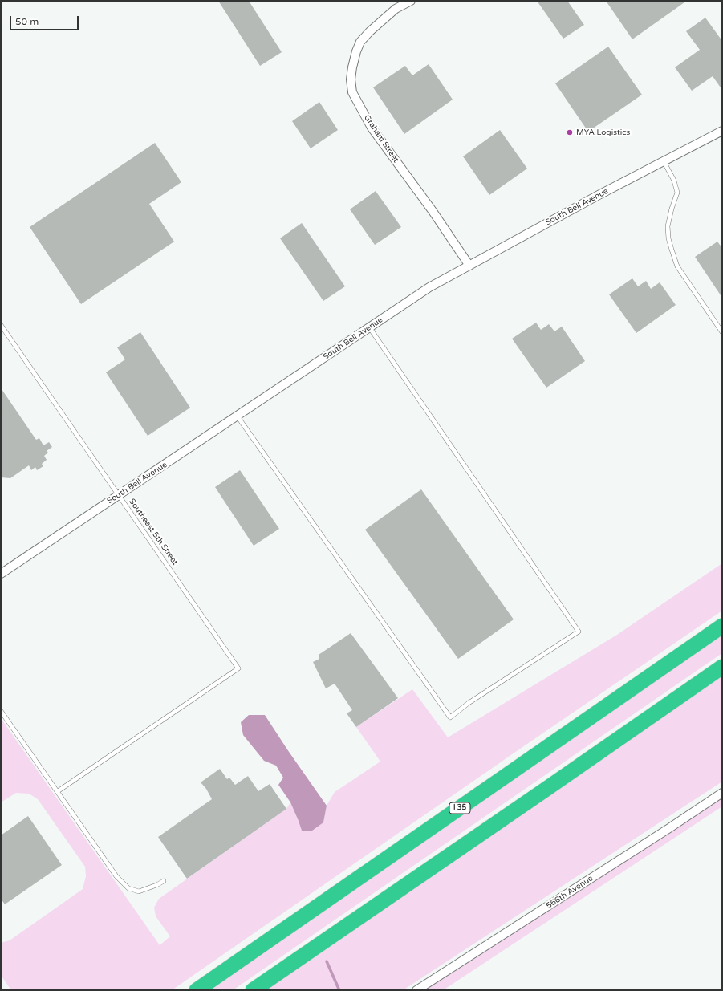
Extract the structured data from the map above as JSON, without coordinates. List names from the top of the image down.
{
  "streets": {
    "highway": ["I 35"],
    "street": ["Graham Street", "South Bell Avenue", "566th Avenue"],
    "lane": ["Southeast 5th Street"]
  },
  "crossings": [
    ["Graham Street", "South Bell Avenue"],
    ["South Bell Avenue", "Southeast 5th Street"]
  ],
  "places": ["MYA Logistics"],
  "scale_bar": "50 m"
}
